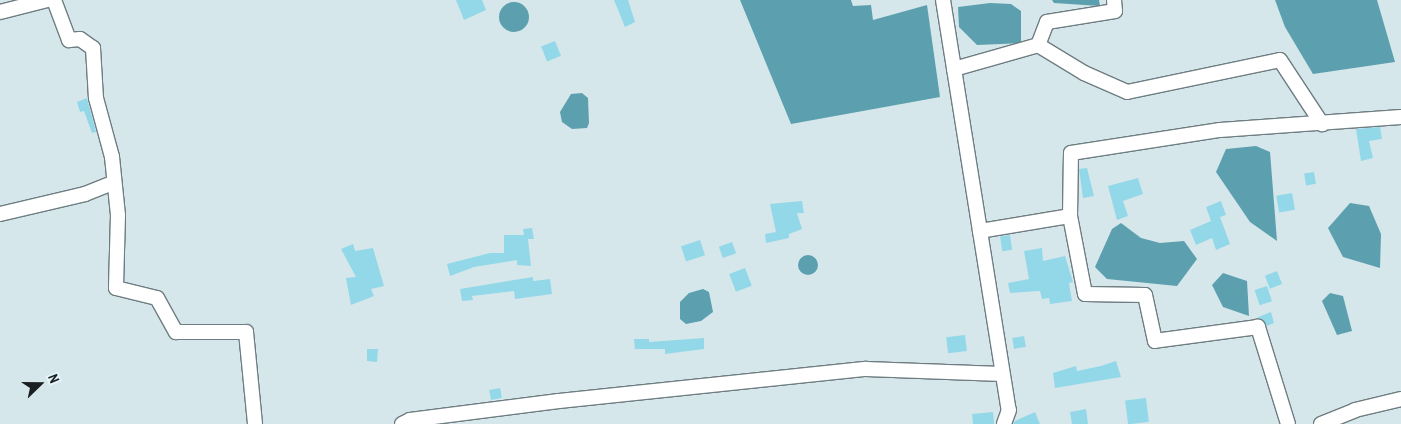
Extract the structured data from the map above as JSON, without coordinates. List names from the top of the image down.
{
  "north": "right"
}
